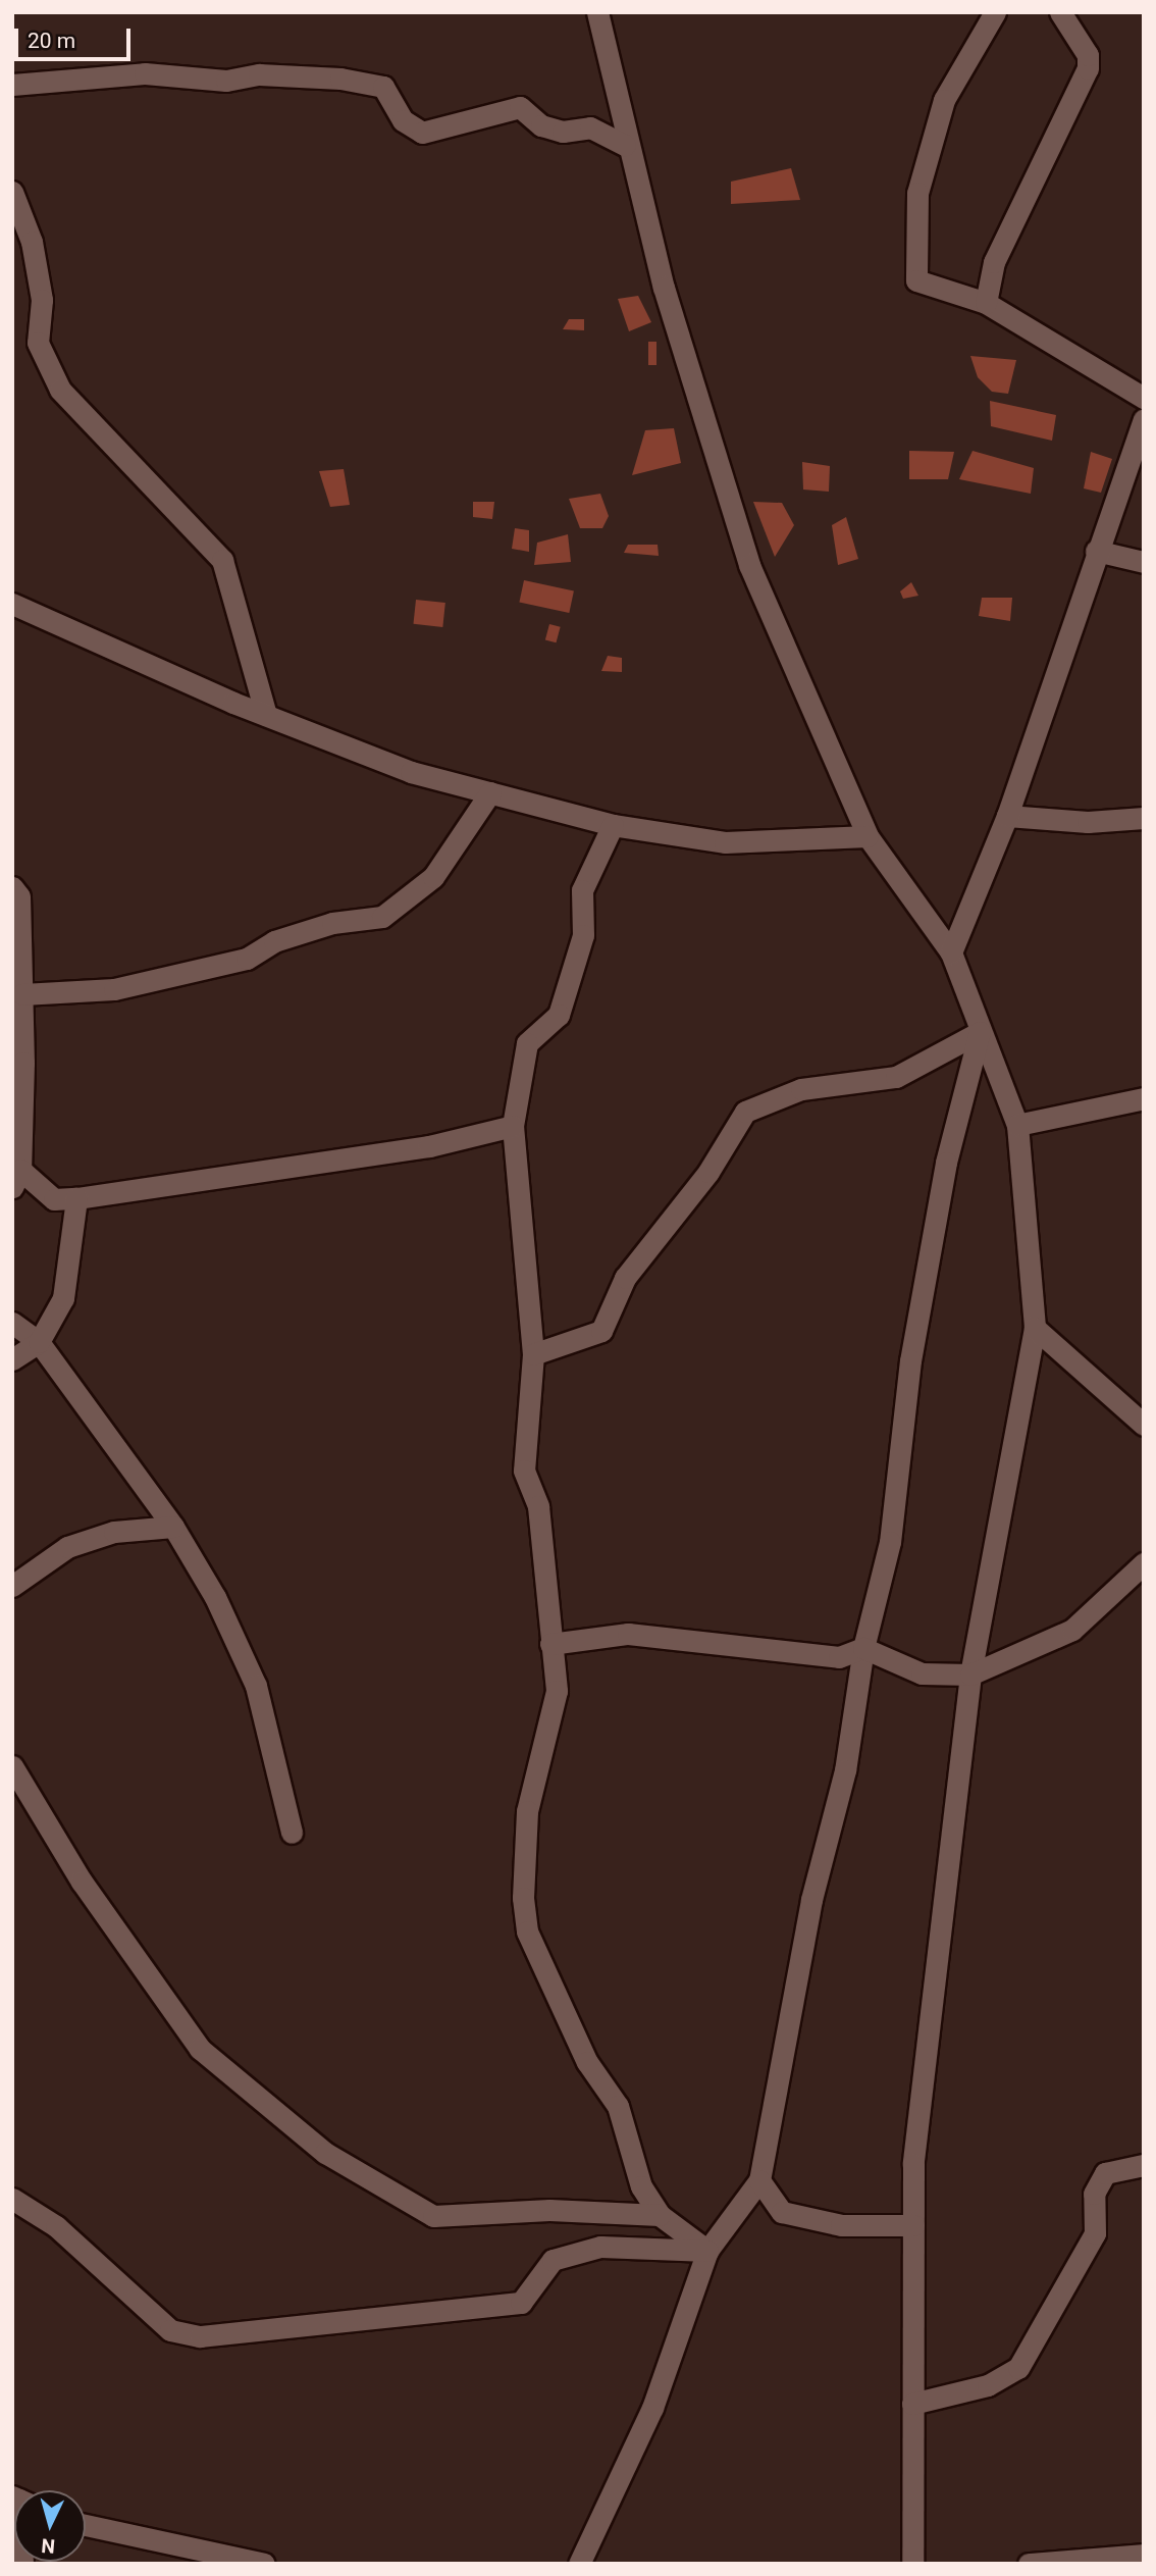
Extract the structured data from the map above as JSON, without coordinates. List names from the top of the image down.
{
  "scale_bar": "20 m",
  "north": "bottom"
}
